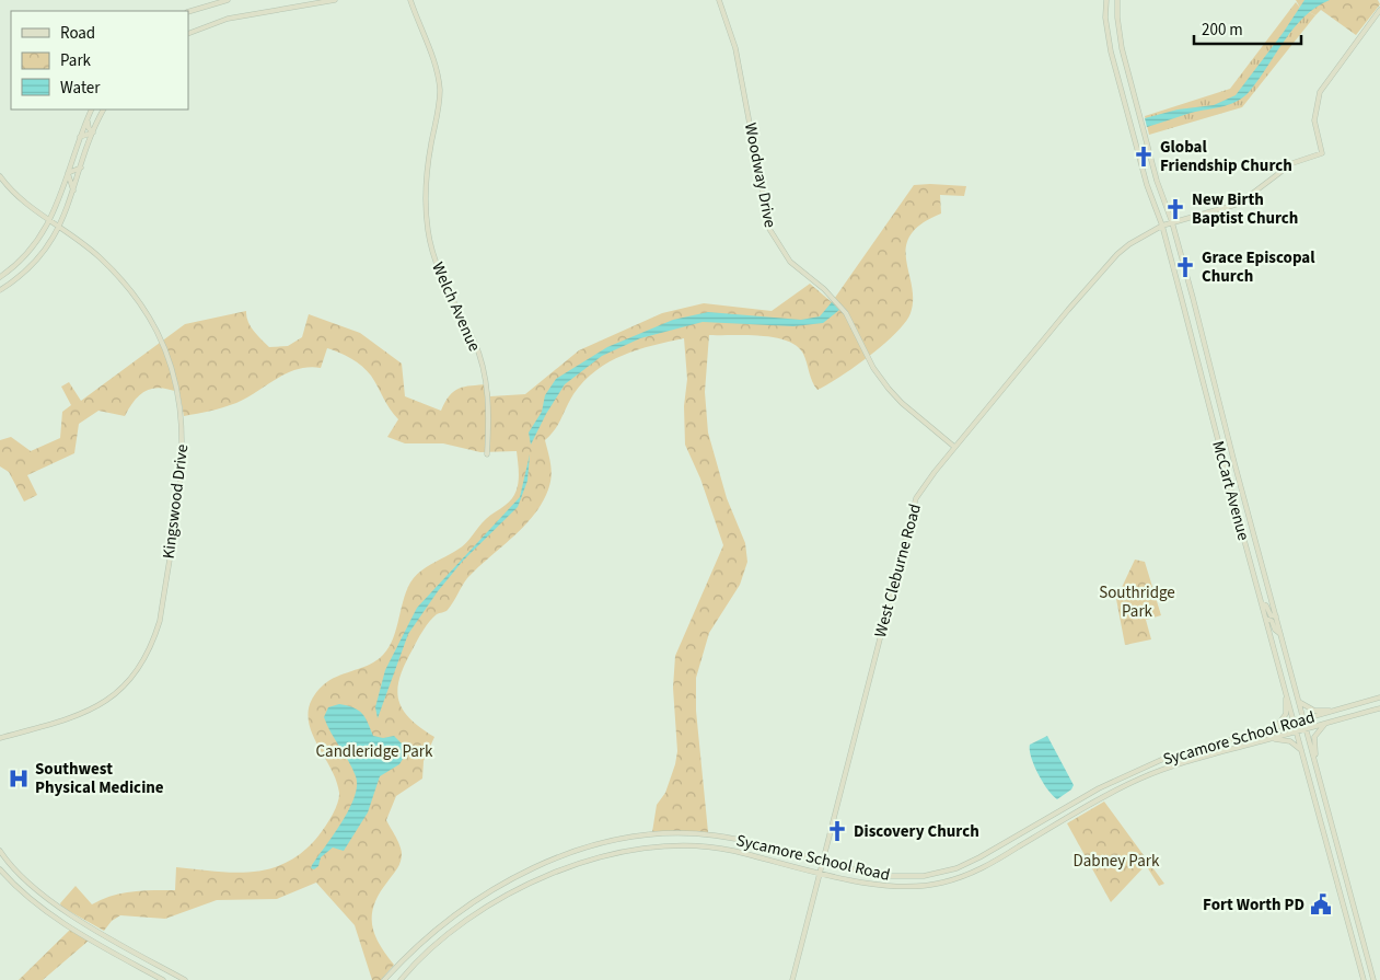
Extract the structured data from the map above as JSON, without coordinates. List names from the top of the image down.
{
  "streets": {
    "main road": [
      "Woodway Drive",
      "Welch Avenue",
      "McCart Avenue",
      "Kingswood Drive",
      "West Cleburne Road",
      "Sycamore School Road"
    ]
  },
  "crossings": [
    ["Woodway Drive", "West Cleburne Road"],
    ["McCart Avenue", "West Cleburne Road"],
    ["McCart Avenue", "Sycamore School Road"],
    ["West Cleburne Road", "Sycamore School Road"]
  ],
  "parks": ["Southridge Park", "Candleridge Park", "Dabney Park"],
  "places": {
    "church": [
      "Global Friendship Church",
      "New Birth Baptist Church",
      "Grace Episcopal Church",
      "Discovery Church"
    ],
    "hospital": ["Southwest Physical Medicine"],
    "public building": ["Fort Worth PD"]
  },
  "legend": ["Road", "Park", "Water"],
  "scale_bar": "200 m"
}
